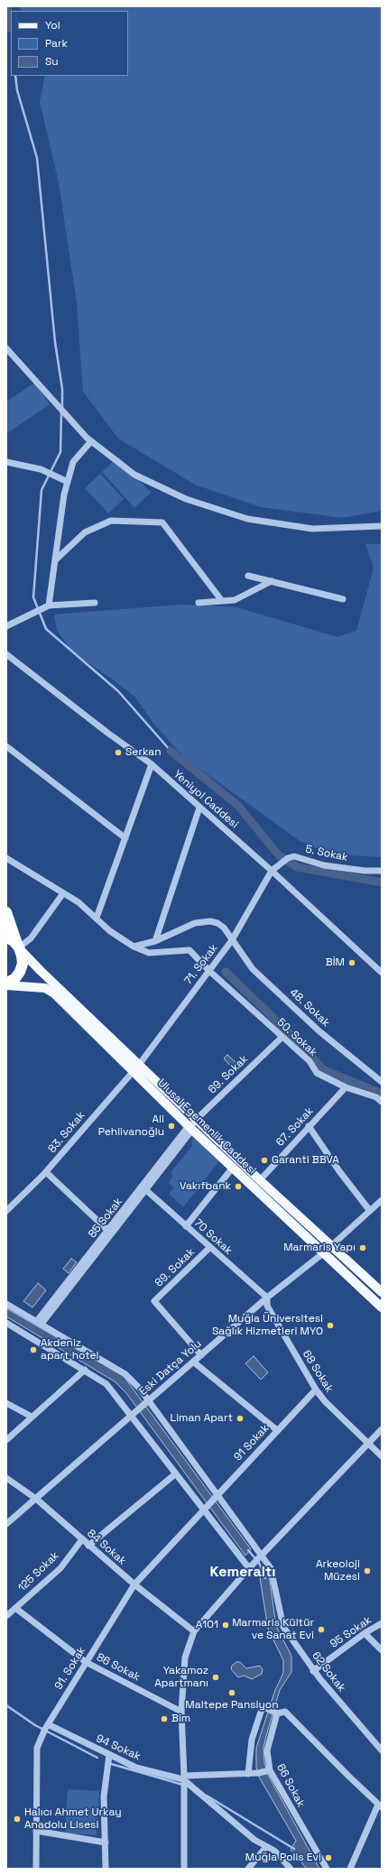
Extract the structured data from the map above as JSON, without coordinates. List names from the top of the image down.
{
  "streets": {
    "main road": ["Ulusal Egemenlik Caddesi"],
    "street": [
      "Yeniyol Caddesi",
      "5. Sokak",
      "71. Sokak",
      "48. Sokak",
      "50. Sokak",
      "69. Sokak",
      "67. Sokak",
      "83. Sokak",
      "85 Sokak",
      "70 Sokak",
      "89. Sokak",
      "Eski Datça Yolu",
      "68 Sokak",
      "91 Sokak",
      "84 Sokak",
      "125 Sokak",
      "95 Sokak",
      "86 Sokak",
      "91. Sokak",
      "62 Sokak",
      "94 Sokak",
      "66 Sokak"
    ]
  },
  "crossings": [
    ["Yeniyol Caddesi", "5. Sokak"],
    ["Yeniyol Caddesi", "71. Sokak"],
    ["5. Sokak", "71. Sokak"],
    ["71. Sokak", "48. Sokak"],
    ["71. Sokak", "50. Sokak"],
    ["71. Sokak", "Ulusal Egemenlik Caddesi"],
    ["71. Sokak", "83. Sokak"],
    ["48. Sokak", "50. Sokak"],
    ["50. Sokak", "69. Sokak"],
    ["50. Sokak", "67. Sokak"],
    ["69. Sokak", "Ulusal Egemenlik Caddesi"],
    ["69. Sokak", "85 Sokak"],
    ["Ulusal Egemenlik Caddesi", "67. Sokak"],
    ["Ulusal Egemenlik Caddesi", "83. Sokak"],
    ["Ulusal Egemenlik Caddesi", "85 Sokak"],
    ["Ulusal Egemenlik Caddesi", "Eski Datça Yolu"],
    ["85 Sokak", "70 Sokak"],
    ["85 Sokak", "62 Sokak"],
    ["70 Sokak", "89. Sokak"],
    ["70 Sokak", "Eski Datça Yolu"],
    ["70 Sokak", "68 Sokak"],
    ["89. Sokak", "Eski Datça Yolu"],
    ["Eski Datça Yolu", "68 Sokak"],
    ["Eski Datça Yolu", "84 Sokak"],
    ["Eski Datça Yolu", "62 Sokak"],
    ["68 Sokak", "91 Sokak"],
    ["91 Sokak", "91. Sokak"],
    ["91 Sokak", "62 Sokak"],
    ["84 Sokak", "125 Sokak"],
    ["84 Sokak", "91. Sokak"],
    ["125 Sokak", "86 Sokak"],
    ["95 Sokak", "62 Sokak"],
    ["86 Sokak", "91. Sokak"],
    ["91. Sokak", "94 Sokak"]
  ],
  "districts": ["Kemeraltı"],
  "places": [
    "Serkan",
    "BİM",
    "Ali Pehlivanoğlu",
    "Garanti BBVA",
    "Vakıfbank",
    "Marmaris Yapı",
    "Muğla Üniversitesi Sağlık Hizmetleri MYO",
    "Akdeniz apart hotel",
    "Liman Apart",
    "Arkeoloji Müzesi",
    "A101",
    "Marmaris Kültür ve Sanat Evi",
    "Yakamoz Apartmanı",
    "Maltepe Pansiyon",
    "Bim",
    "Halıcı Ahmet Urkay Anadolu Lisesi",
    "Muğla Polis Evi"
  ],
  "legend": ["Yol", "Park", "Su"]
}
